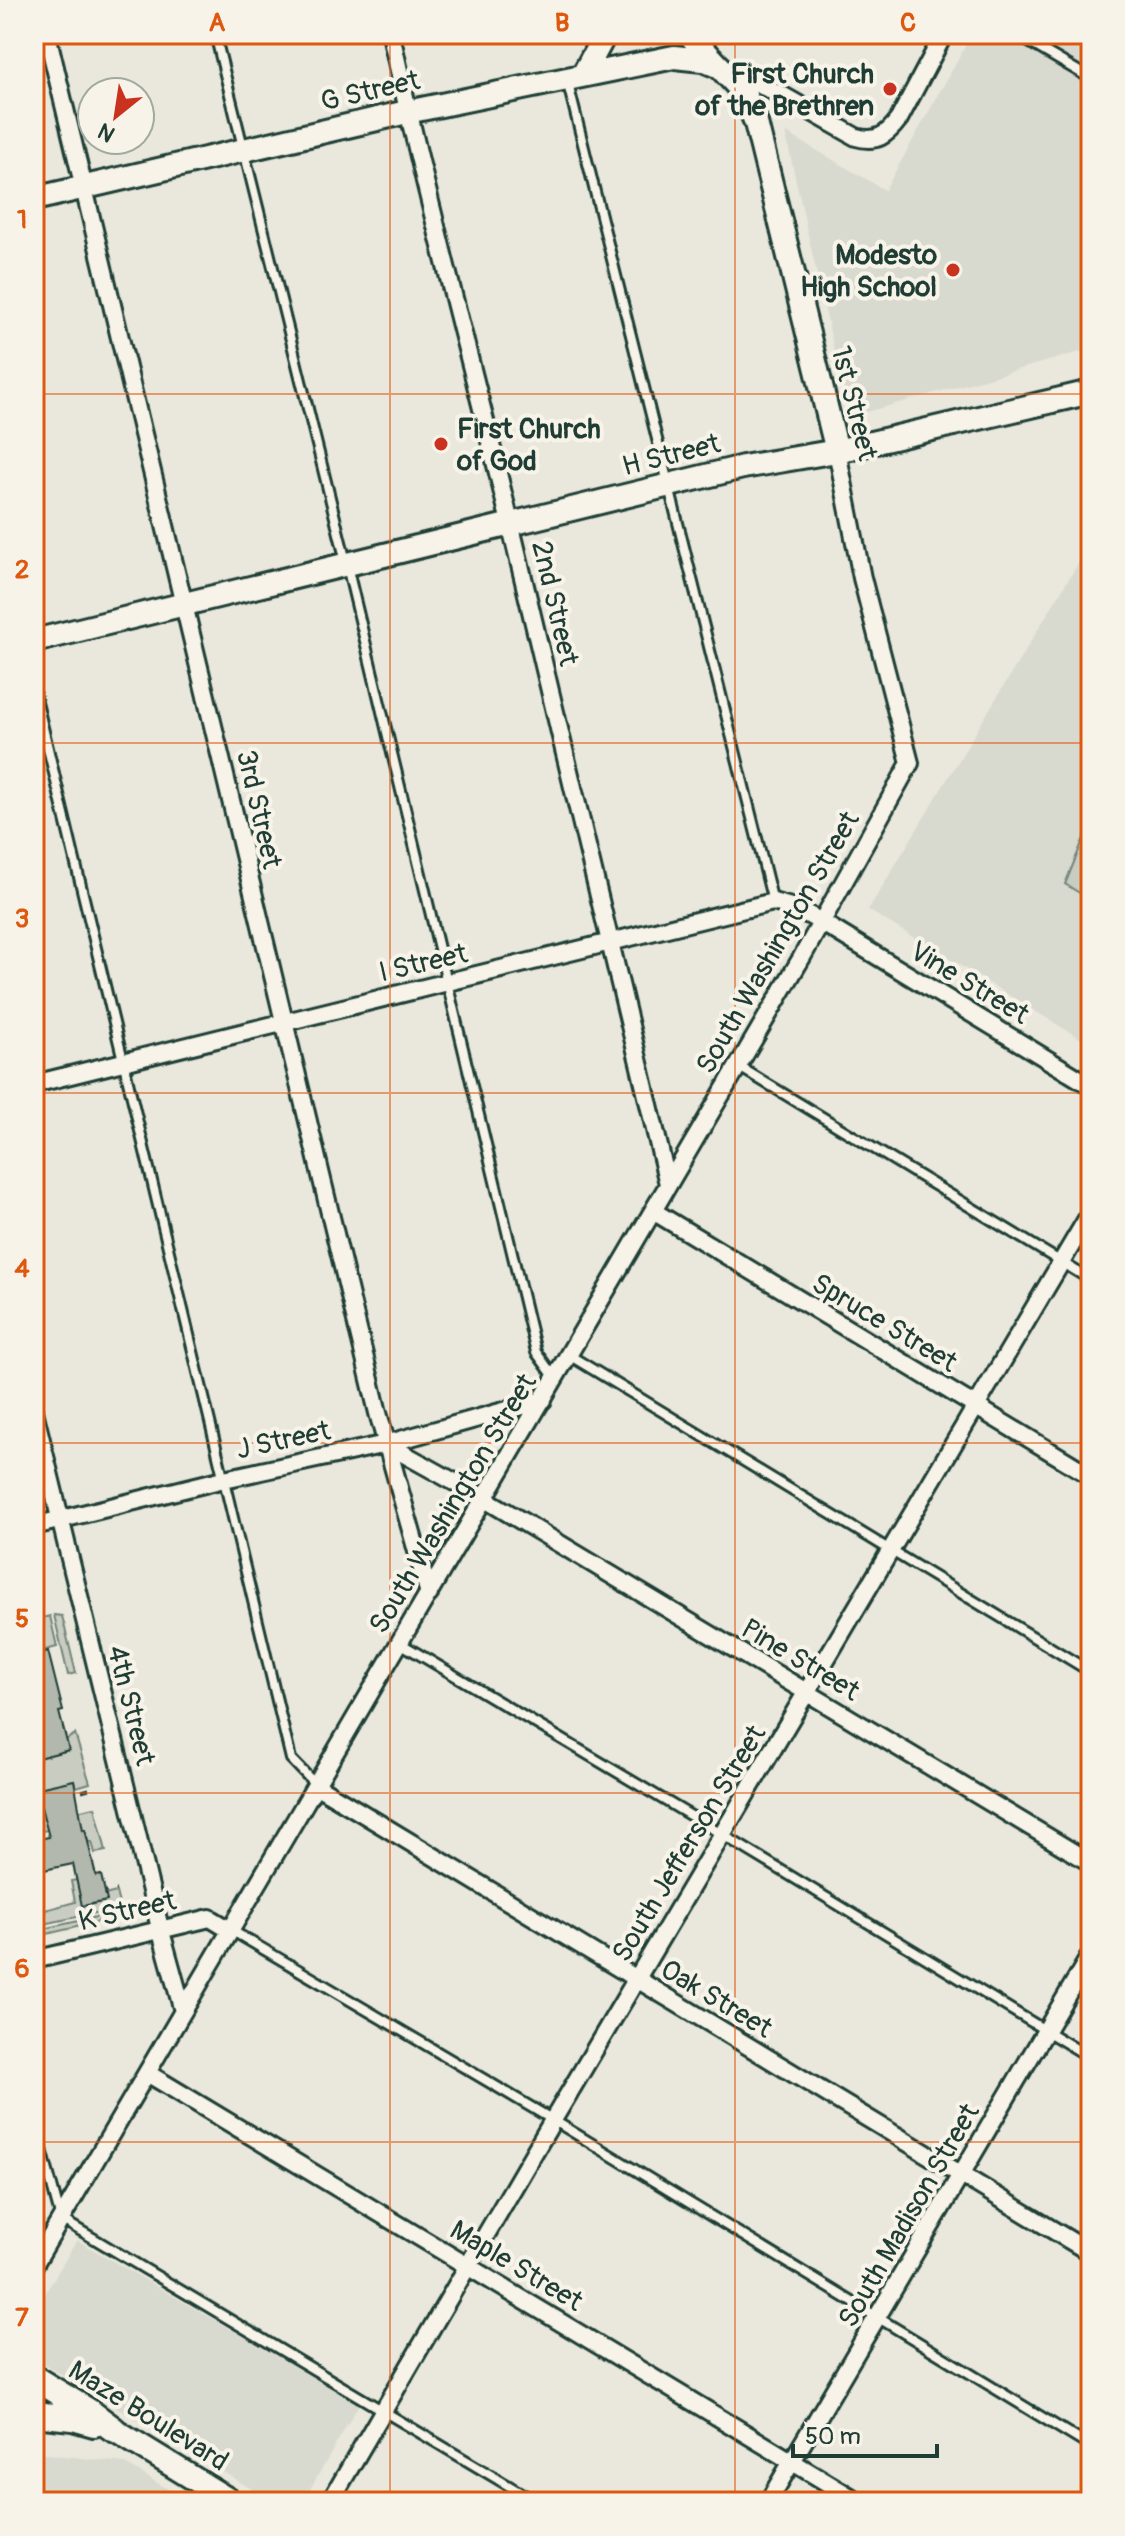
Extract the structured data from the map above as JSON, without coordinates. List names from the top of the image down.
{
  "streets": {
    "main road": [
      "G Street",
      "1st Street",
      "H Street",
      "Maze Boulevard"
    ],
    "street": [
      "2nd Street",
      "3rd Street",
      "South Washington Street",
      "I Street",
      "Vine Street",
      "Spruce Street",
      "J Street",
      "Pine Street",
      "4th Street",
      "South Jefferson Street",
      "K Street",
      "Oak Street",
      "South Madison Street",
      "Maple Street"
    ]
  },
  "crossings": [
    ["G Street", "1st Street"],
    ["G Street", "2nd Street"],
    ["G Street", "3rd Street"],
    ["1st Street", "H Street"],
    ["1st Street", "South Washington Street"],
    ["H Street", "2nd Street"],
    ["H Street", "3rd Street"],
    ["2nd Street", "South Washington Street"],
    ["2nd Street", "I Street"],
    ["3rd Street", "South Washington Street"],
    ["3rd Street", "I Street"],
    ["3rd Street", "J Street"],
    ["3rd Street", "Pine Street"],
    ["South Washington Street", "Vine Street"],
    ["South Washington Street", "Spruce Street"],
    ["South Washington Street", "J Street"],
    ["South Washington Street", "Pine Street"],
    ["South Washington Street", "4th Street"],
    ["South Washington Street", "K Street"],
    ["South Washington Street", "Oak Street"],
    ["South Washington Street", "Maple Street"],
    ["Spruce Street", "South Jefferson Street"],
    ["J Street", "Pine Street"],
    ["J Street", "4th Street"],
    ["Pine Street", "South Jefferson Street"],
    ["4th Street", "K Street"],
    ["South Jefferson Street", "Oak Street"],
    ["South Jefferson Street", "Maple Street"],
    ["Oak Street", "South Madison Street"],
    ["South Madison Street", "Maple Street"]
  ],
  "places": ["First Church of the Brethren", "Modesto High School", "First Church of God"],
  "scale_bar": "50 m",
  "north": "bottom left",
  "grid": {
    "columns": ["A", "B", "C"],
    "rows": [
      "1",
      "2",
      "3",
      "4",
      "5",
      "6",
      "7"
    ]
  }
}
